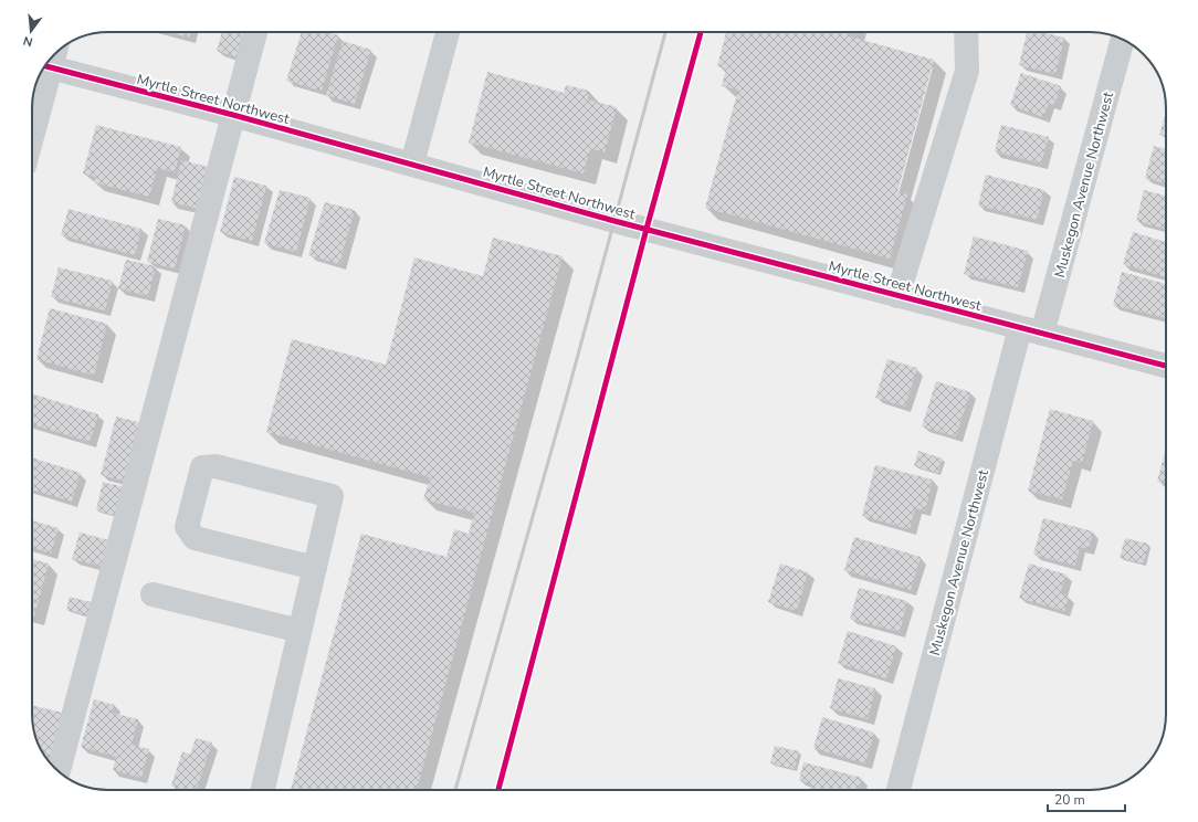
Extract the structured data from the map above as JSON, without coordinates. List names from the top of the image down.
{
  "streets": {
    "street": ["Myrtle Street Northwest", "Muskegon Avenue Northwest"]
  },
  "crossings": [
    ["Myrtle Street Northwest", "Muskegon Avenue Northwest"]
  ],
  "scale_bar": "20 m",
  "north": "bottom"
}
